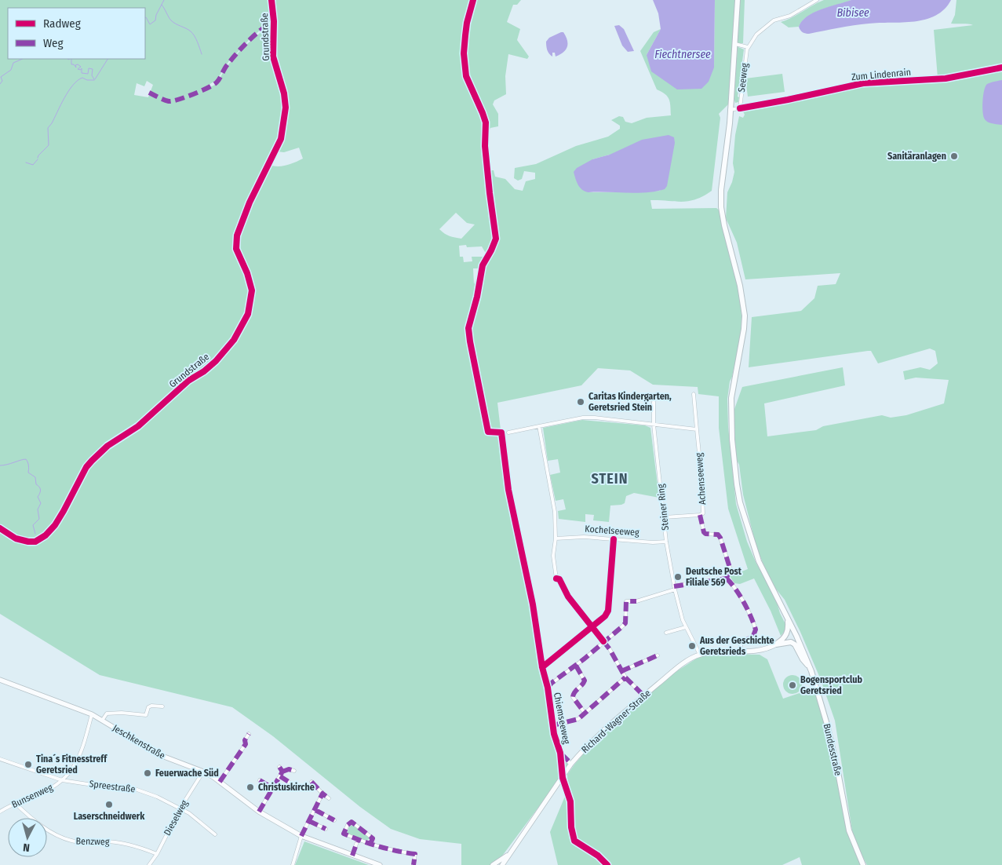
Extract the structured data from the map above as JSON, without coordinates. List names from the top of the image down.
{
  "streets": {
    "main road": ["Bundesstraße"],
    "street": [
      "Grundstraße",
      "Zum Lindenrain",
      "Seeweg",
      "Achenseeweg",
      "Steiner Ring",
      "Kochelseeweg",
      "Chiemseeweg",
      "Richard-Wagner-Straße",
      "Jeschkenstraße",
      "Spreestraße",
      "Bunsenweg",
      "Dieselweg",
      "Benzweg"
    ]
  },
  "crossings": [
    ["Zum Lindenrain", "Seeweg"],
    ["Zum Lindenrain", "Bundesstraße"],
    ["Achenseeweg", "Steiner Ring"],
    ["Steiner Ring", "Kochelseeweg"],
    ["Steiner Ring", "Chiemseeweg"],
    ["Steiner Ring", "Richard-Wagner-Straße"],
    ["Chiemseeweg", "Richard-Wagner-Straße"],
    ["Jeschkenstraße", "Bunsenweg"],
    ["Jeschkenstraße", "Dieselweg"],
    ["Spreestraße", "Bunsenweg"],
    ["Spreestraße", "Dieselweg"],
    ["Bunsenweg", "Benzweg"],
    ["Dieselweg", "Benzweg"]
  ],
  "districts": ["STEIN"],
  "water": ["Bibisee", "Fiechtnersee"],
  "places": [
    "Sanitäranlagen",
    "Caritas Kindergarten, Geretsried Stein",
    "Deutsche Post Filiale 569",
    "Aus der Geschichte Geretsrieds",
    "Bogensportclub Geretsried",
    "Tina´s Fitnesstreff Geretsried",
    "Feuerwache Süd",
    "Christuskirche",
    "Laserschneidwerk"
  ],
  "legend": ["Radweg", "Weg"],
  "north": "bottom"
}
